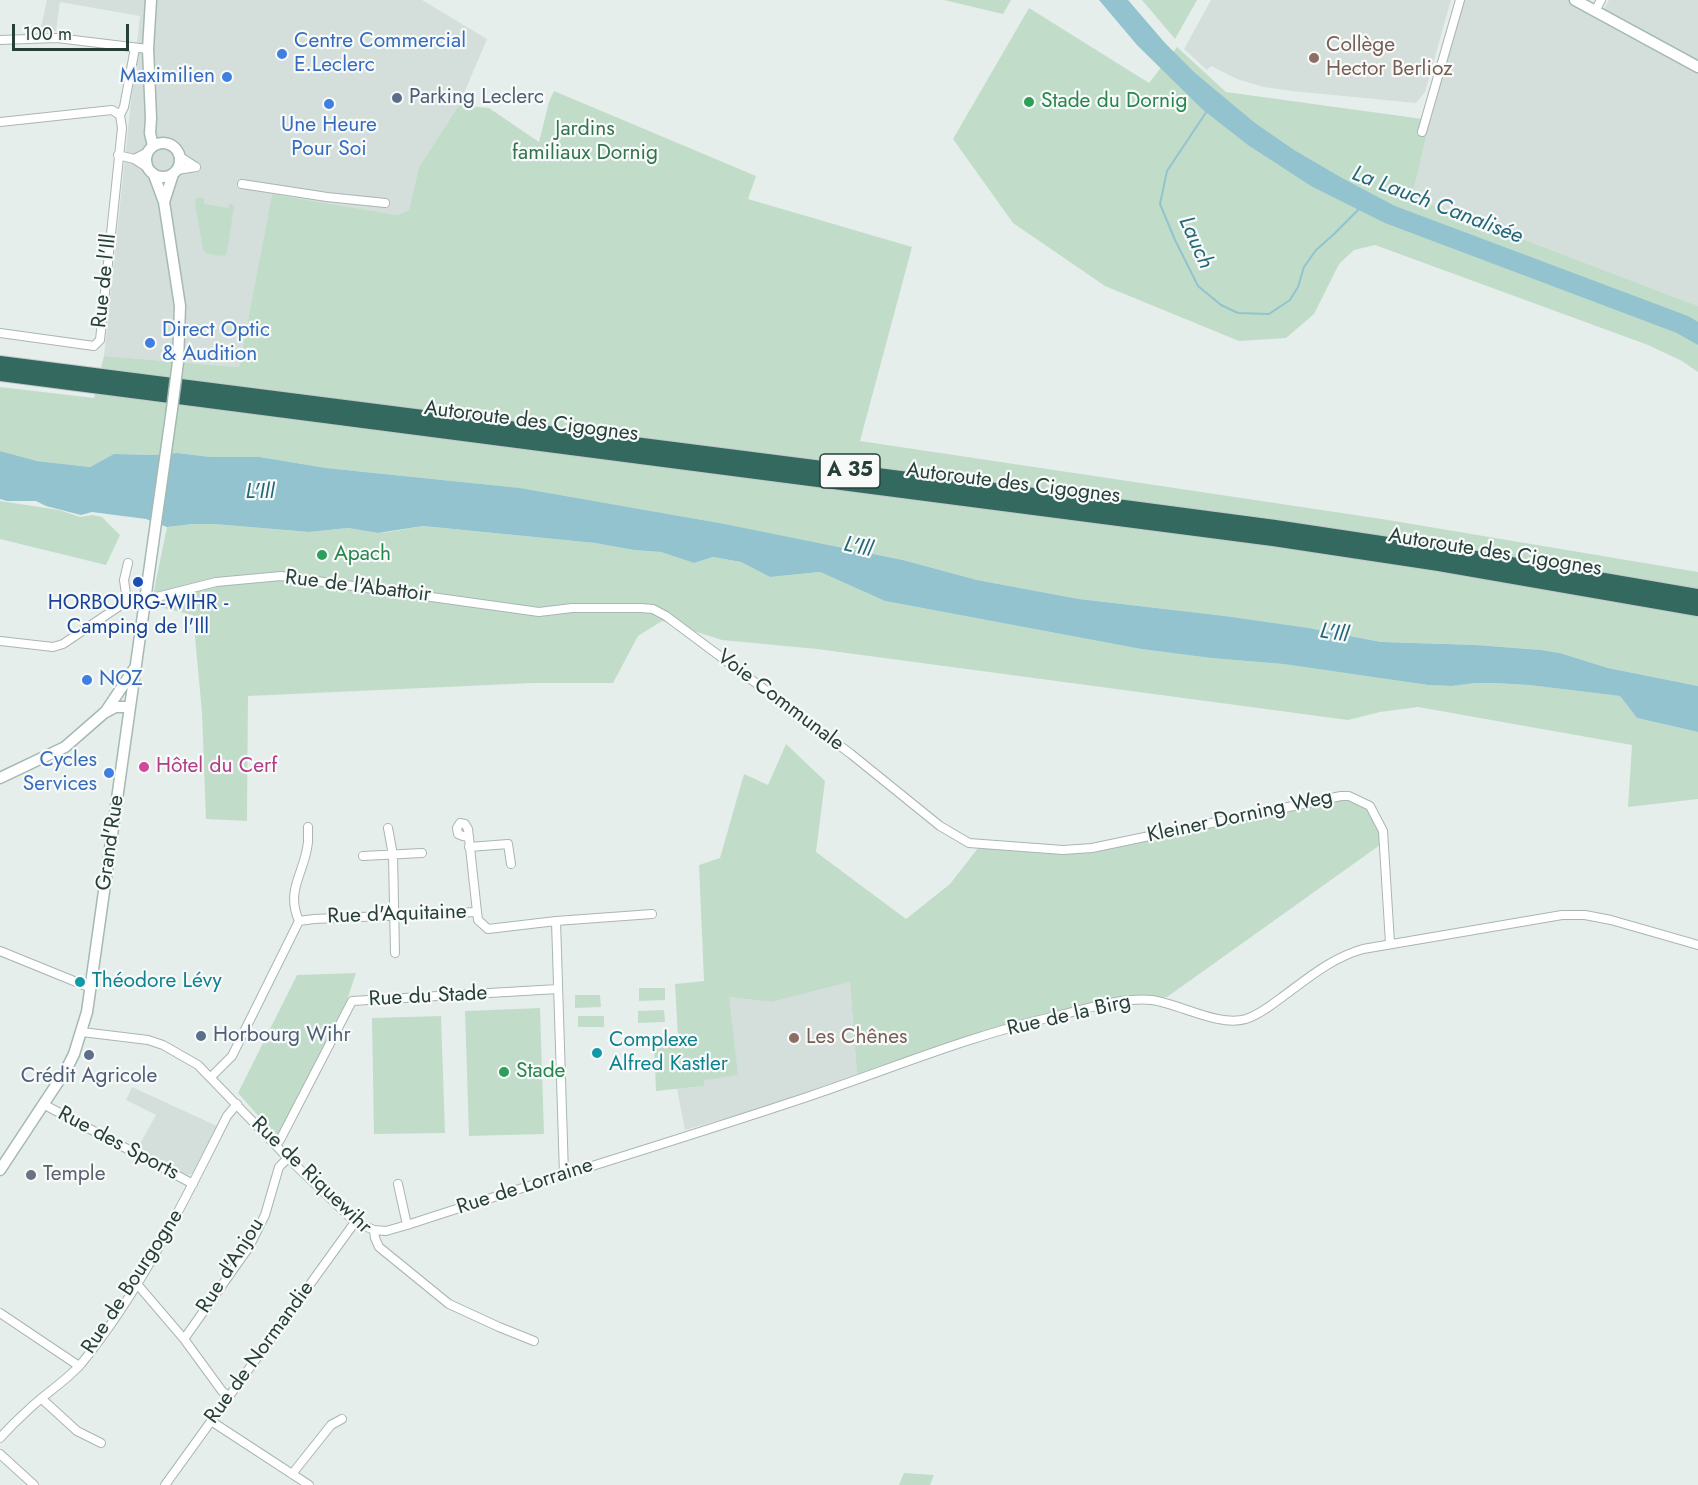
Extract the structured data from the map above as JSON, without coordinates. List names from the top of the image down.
{
  "streets": {
    "highway": ["Autoroute des Cigognes", "A 35"],
    "main road": ["Grand'Rue"],
    "street": [
      "Rue de l'Ill",
      "Rue de l'Abattoir",
      "Voie Communale",
      "Kleiner Dorning Weg",
      "Rue d'Aquitaine",
      "Rue du Stade",
      "Rue de la Birg",
      "Rue des Sports",
      "Rue de Riquewihr",
      "Rue de Lorraine",
      "Rue d'Anjou",
      "Rue de Bourgogne",
      "Rue de Normandie"
    ]
  },
  "crossings": [
    ["Rue de l'Abattoir", "Voie Communale"],
    ["Rue de l'Abattoir", "Grand'Rue"],
    ["Voie Communale", "Kleiner Dorning Weg"],
    ["Kleiner Dorning Weg", "Rue de la Birg"],
    ["Grand'Rue", "Rue des Sports"],
    ["Grand'Rue", "Rue de Riquewihr"],
    ["Rue du Stade", "Rue de Riquewihr"],
    ["Rue de la Birg", "Rue de Lorraine"],
    ["Rue des Sports", "Rue de Bourgogne"],
    ["Rue de Riquewihr", "Rue de Lorraine"],
    ["Rue de Riquewihr", "Rue d'Anjou"],
    ["Rue de Riquewihr", "Rue de Bourgogne"],
    ["Rue de Riquewihr", "Rue de Normandie"]
  ],
  "water": ["La Lauch Canalisée", "Lauch", "L'Ill"],
  "parks": ["Jardins familiaux Dornig"],
  "places": [
    "Centre Commercial E.Leclerc",
    "Collège Hector Berlioz",
    "Maximilien",
    "Parking Leclerc",
    "Stade du Dornig",
    "Une Heure Pour Soi",
    "Direct Optic & Audition",
    "Apach",
    "HORBOURG-WIHR - Camping de l'Ill",
    "NOZ",
    "Hôtel du Cerf",
    "Cycles Services",
    "Théodore Lévy",
    "Horbourg Wihr",
    "Les Chênes",
    "Complexe Alfred Kastler",
    "Crédit Agricole",
    "Stade",
    "Temple"
  ],
  "scale_bar": "100 m"
}
